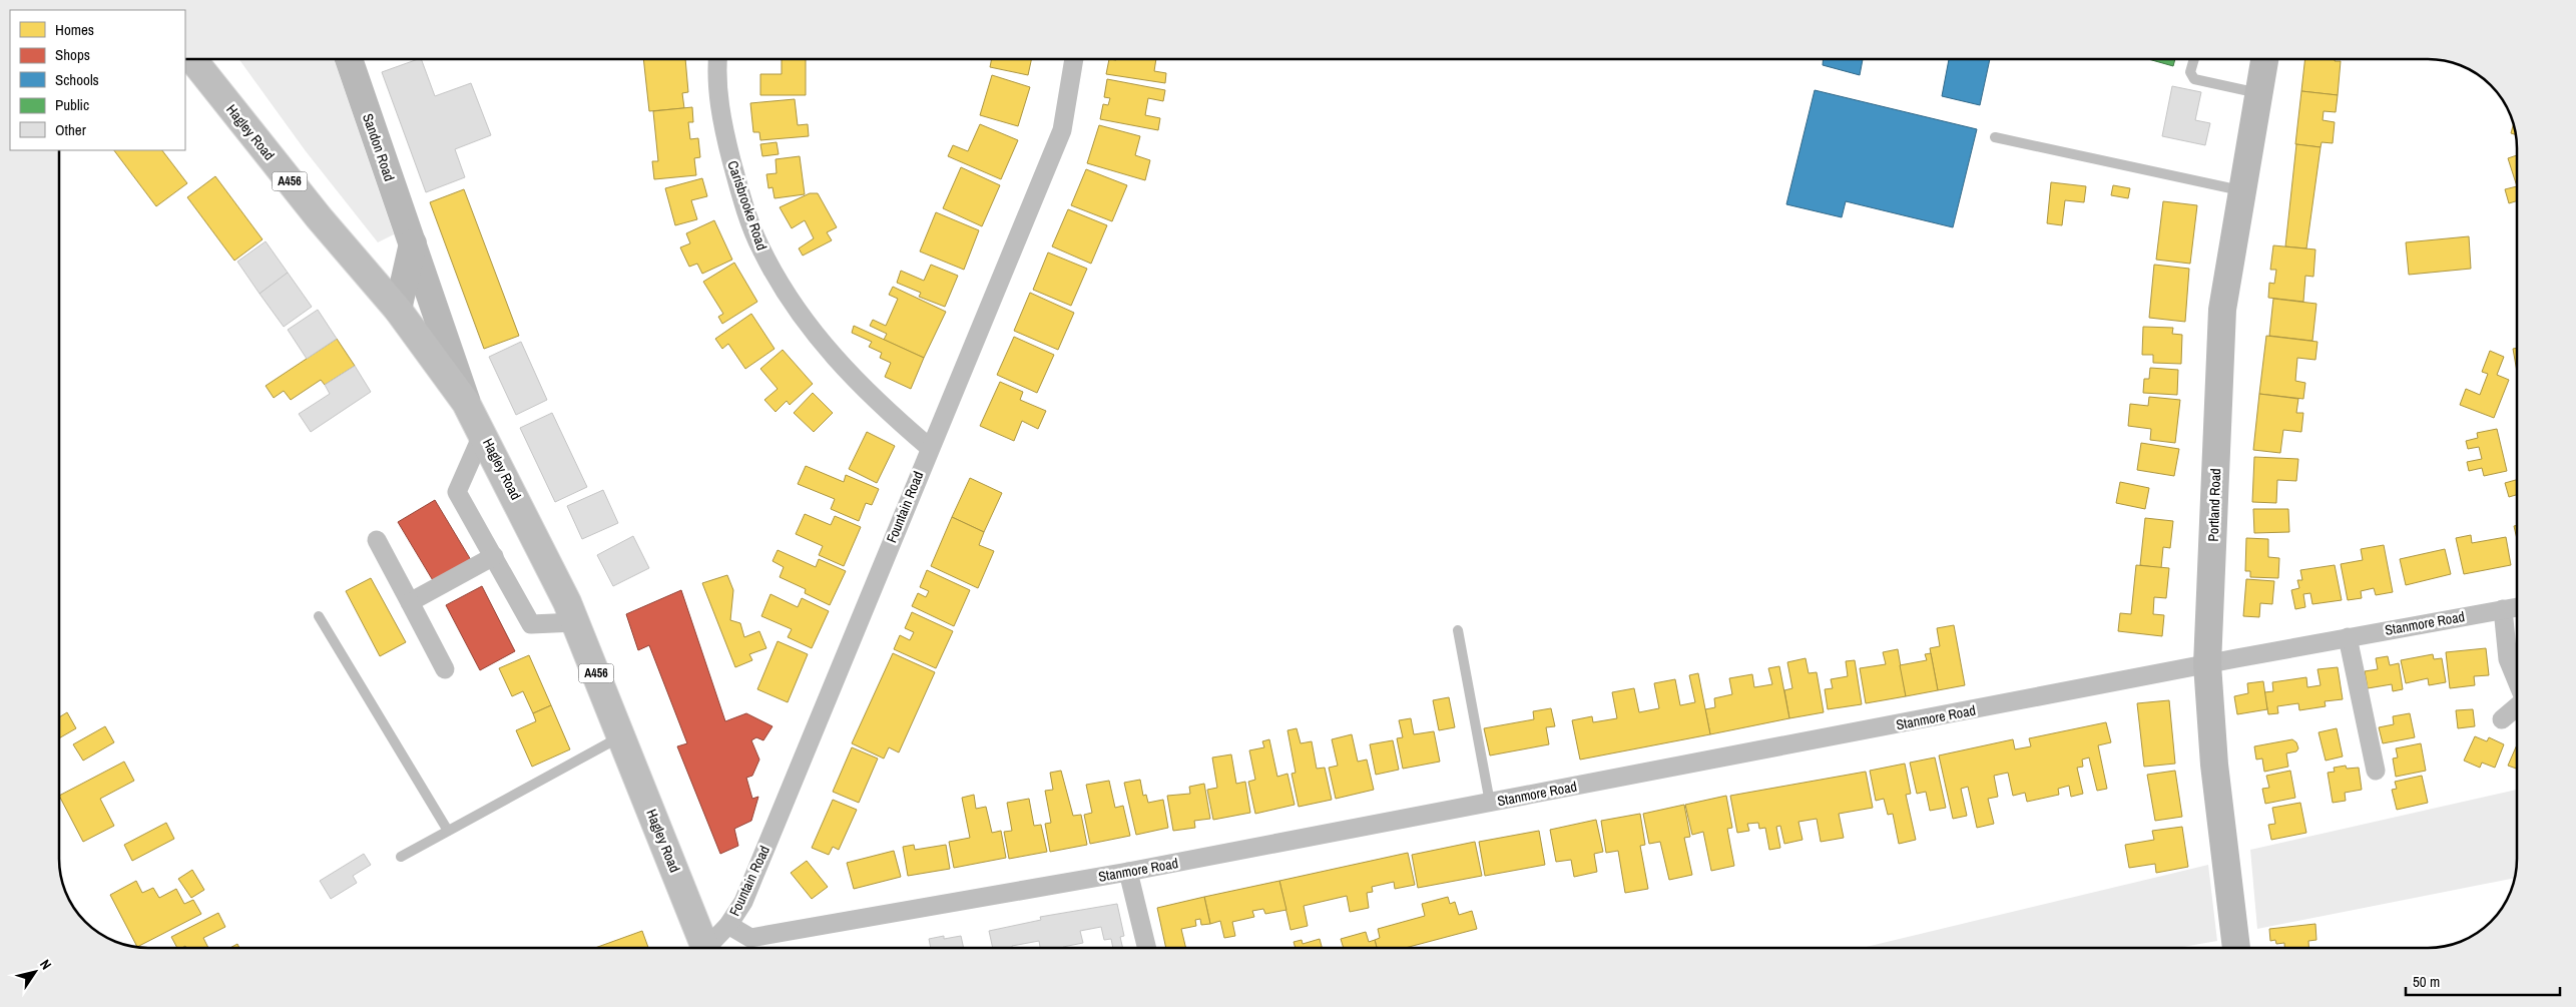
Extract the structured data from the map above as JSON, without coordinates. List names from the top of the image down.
{
  "streets": {
    "highway": ["Hagley Road", "A456"],
    "main road": ["Sandon Road", "Portland Road"],
    "street": ["Carisbrooke Road", "Fountain Road", "Stanmore Road"]
  },
  "crossings": [
    ["Hagley Road", "Sandon Road"],
    ["Carisbrooke Road", "Fountain Road"],
    ["Portland Road", "Stanmore Road"],
    ["Fountain Road", "Stanmore Road"]
  ],
  "legend": [
    "Homes",
    "Shops",
    "Schools",
    "Public",
    "Other"
  ],
  "scale_bar": "50 m",
  "north": "top right"
}
